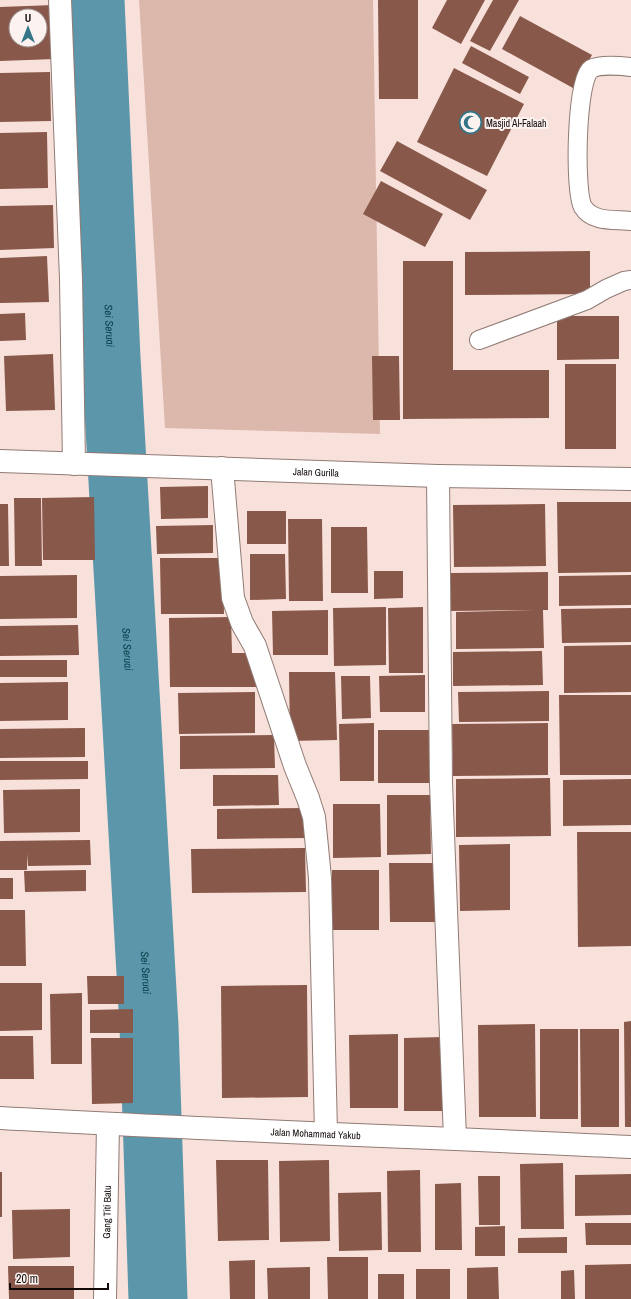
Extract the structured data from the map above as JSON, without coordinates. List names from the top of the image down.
{
  "streets": {
    "street": ["Jalan Gurilla", "Jalan Mohammad Yakub", "Gang Titi Batu"]
  },
  "crossings": [
    ["Jalan Mohammad Yakub", "Gang Titi Batu"]
  ],
  "water": ["Sei Seruai"],
  "places": {
    "mosque": ["Masjid Al-Falaah"]
  },
  "scale_bar": "20 m",
  "north": "top"
}
